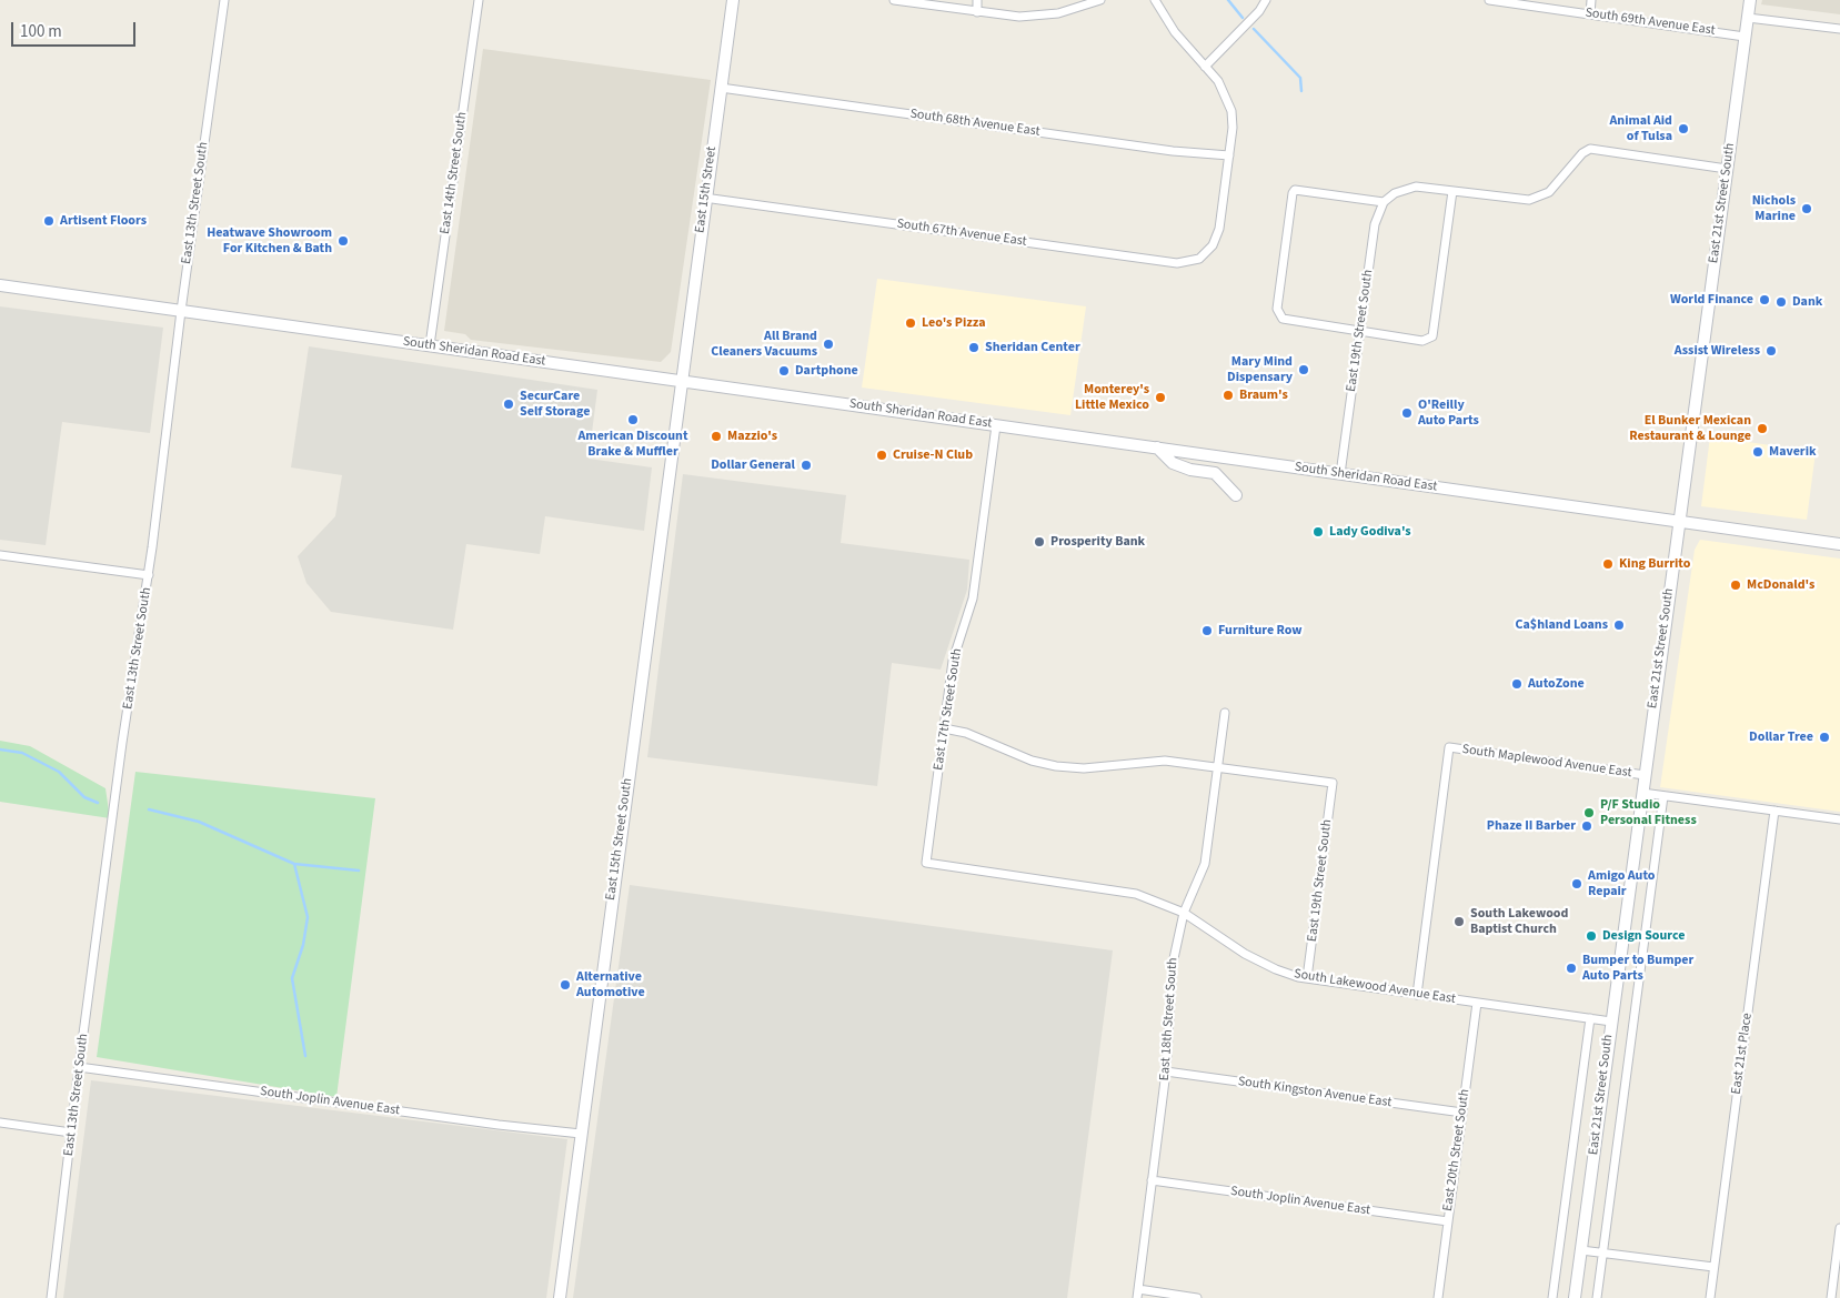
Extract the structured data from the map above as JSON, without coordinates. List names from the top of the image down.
{
  "streets": {
    "main road": [
      "East 15th Street",
      "East 21st Street South",
      "South Sheridan Road East",
      "East 15th Street South"
    ],
    "street": [
      "South 69th Avenue East",
      "South 68th Avenue East",
      "East 14th Street South",
      "East 13th Street South",
      "South 67th Avenue East",
      "East 19th Street South",
      "East 17th Street South",
      "South Maplewood Avenue East",
      "South Lakewood Avenue East",
      "East 18th Street South",
      "East 21st Place",
      "South Kingston Avenue East",
      "South Joplin Avenue East",
      "East 20th Street South"
    ]
  },
  "crossings": [
    ["South 69th Avenue East", "East 21st Street South"],
    ["South 68th Avenue East", "East 15th Street"],
    ["South 68th Avenue East", "South 67th Avenue East"],
    ["East 14th Street South", "South Sheridan Road East"],
    ["East 15th Street", "South 67th Avenue East"],
    ["East 15th Street", "South Sheridan Road East"],
    ["East 15th Street", "East 15th Street South"],
    ["East 13th Street South", "South Sheridan Road East"],
    ["East 13th Street South", "South Joplin Avenue East"],
    ["East 21st Street South", "South Sheridan Road East"],
    ["East 21st Street South", "South Maplewood Avenue East"],
    ["East 21st Street South", "South Lakewood Avenue East"],
    ["East 19th Street South", "South Sheridan Road East"],
    ["East 19th Street South", "South Lakewood Avenue East"],
    ["East 19th Street South", "East 18th Street South"],
    ["South Sheridan Road East", "East 17th Street South"],
    ["South Sheridan Road East", "East 15th Street South"],
    ["East 17th Street South", "South Lakewood Avenue East"],
    ["South Maplewood Avenue East", "South Lakewood Avenue East"],
    ["South Maplewood Avenue East", "East 21st Place"],
    ["East 15th Street South", "South Joplin Avenue East"],
    ["South Lakewood Avenue East", "East 18th Street South"],
    ["South Lakewood Avenue East", "East 20th Street South"],
    ["East 18th Street South", "South Kingston Avenue East"],
    ["East 18th Street South", "South Joplin Avenue East"],
    ["South Kingston Avenue East", "East 20th Street South"],
    ["South Joplin Avenue East", "East 20th Street South"]
  ],
  "places": [
    "Animal Aid of Tulsa",
    "Nichols Marine",
    "Artisent Floors",
    "Heatwave Showroom For Kitchen & Bath",
    "World Finance",
    "Dank",
    "Leo's Pizza",
    "All Brand Cleaners Vacuums",
    "Sheridan Center",
    "Assist Wireless",
    "Mary Mind Dispensary",
    "Dartphone",
    "Braum's",
    "Monterey's Little Mexico",
    "SecurCare Self Storage",
    "O'Reilly Auto Parts",
    "American Discount Brake & Muffler",
    "El Bunker Mexican Restaurant & Lounge",
    "Mazzio's",
    "Maverik",
    "Cruise-N Club",
    "Dollar General",
    "Lady Godiva's",
    "Prosperity Bank",
    "King Burrito",
    "McDonald's",
    "Ca$hland Loans",
    "Furniture Row",
    "AutoZone",
    "Dollar Tree",
    "P/F Studio Personal Fitness",
    "Phaze II Barber",
    "Amigo Auto Repair",
    "South Lakewood Baptist Church",
    "Design Source",
    "Bumper to Bumper Auto Parts",
    "Alternative Automotive"
  ],
  "scale_bar": "100 m"
}
